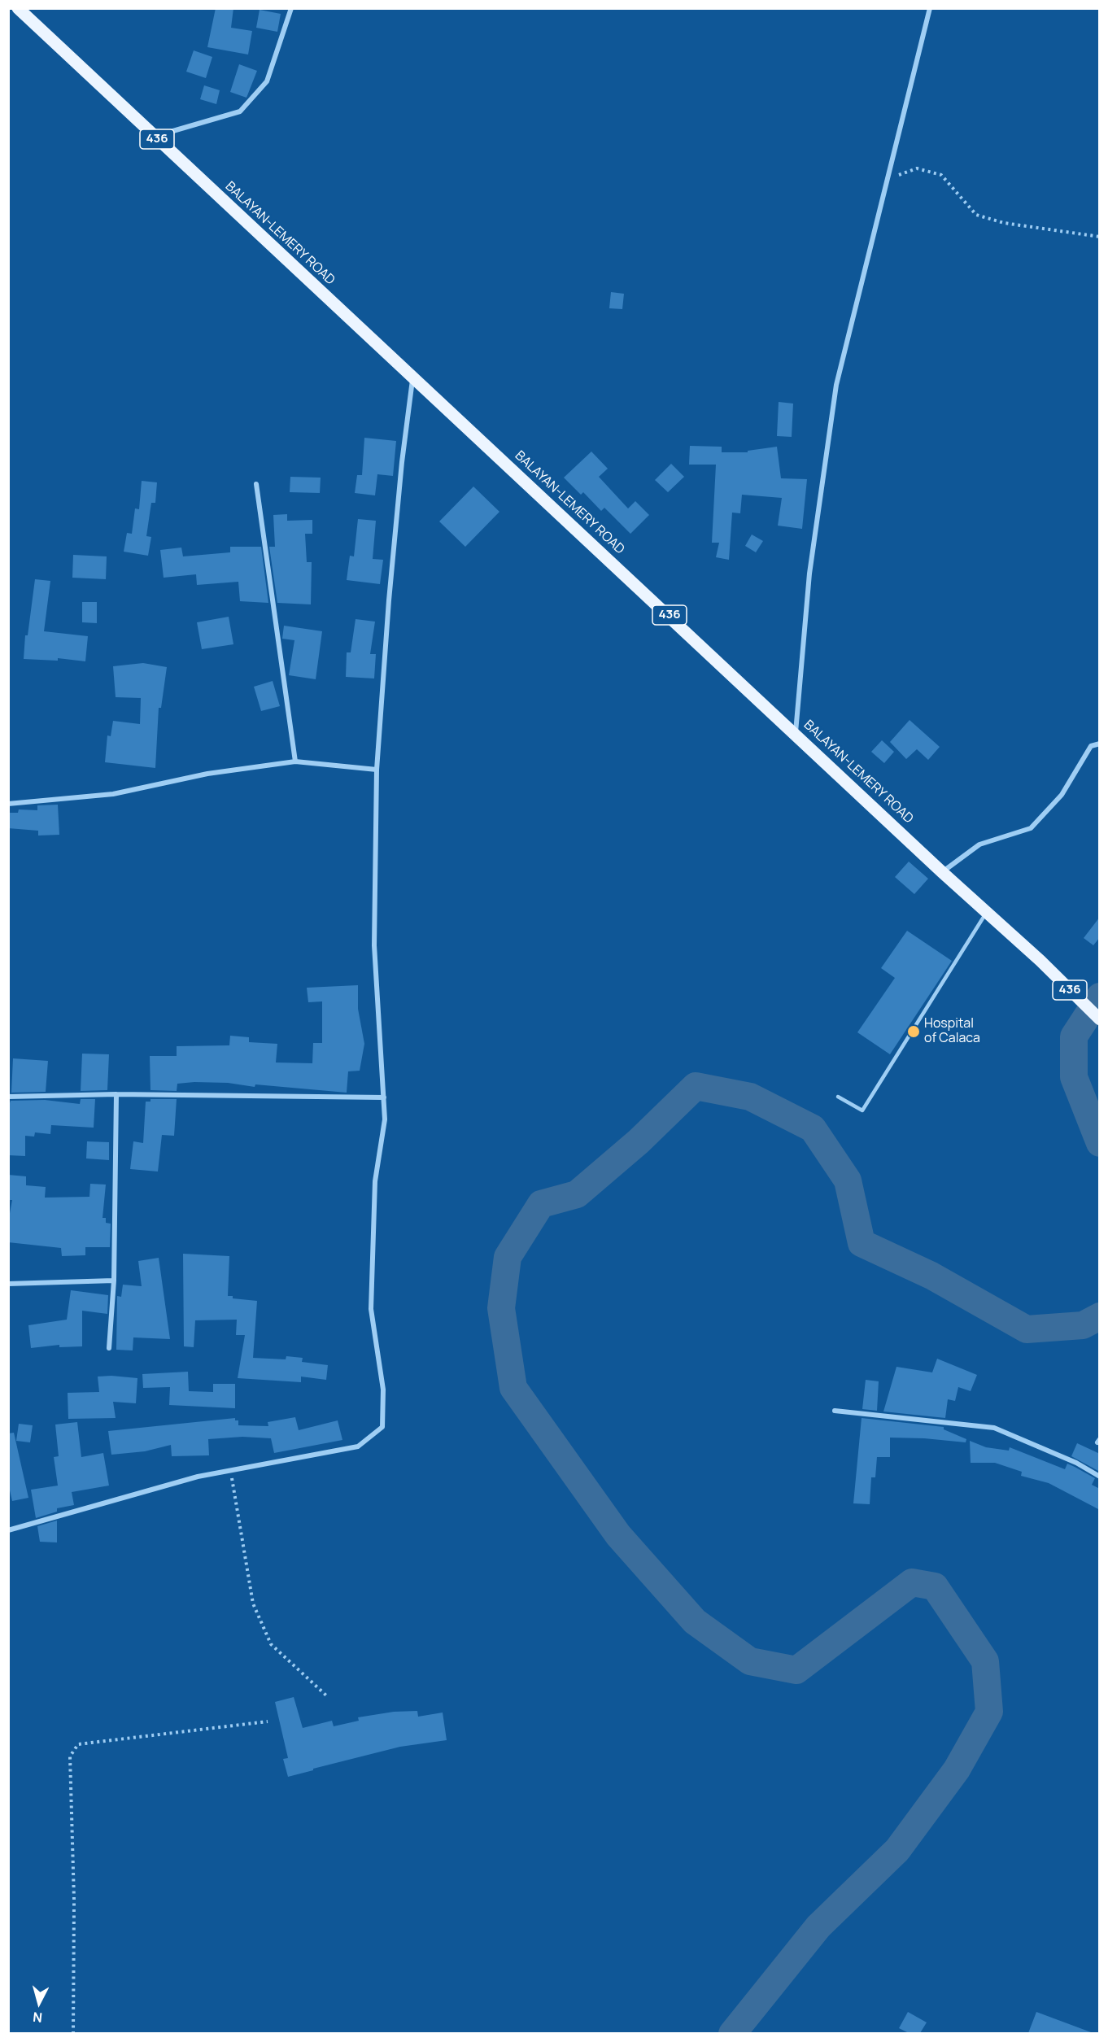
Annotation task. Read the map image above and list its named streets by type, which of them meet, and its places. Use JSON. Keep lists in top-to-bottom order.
{
  "streets": {
    "main road": ["436", "BALAYAN-LEMERY ROAD"]
  },
  "places": ["Hospital of Calaca"],
  "north": "bottom"
}
